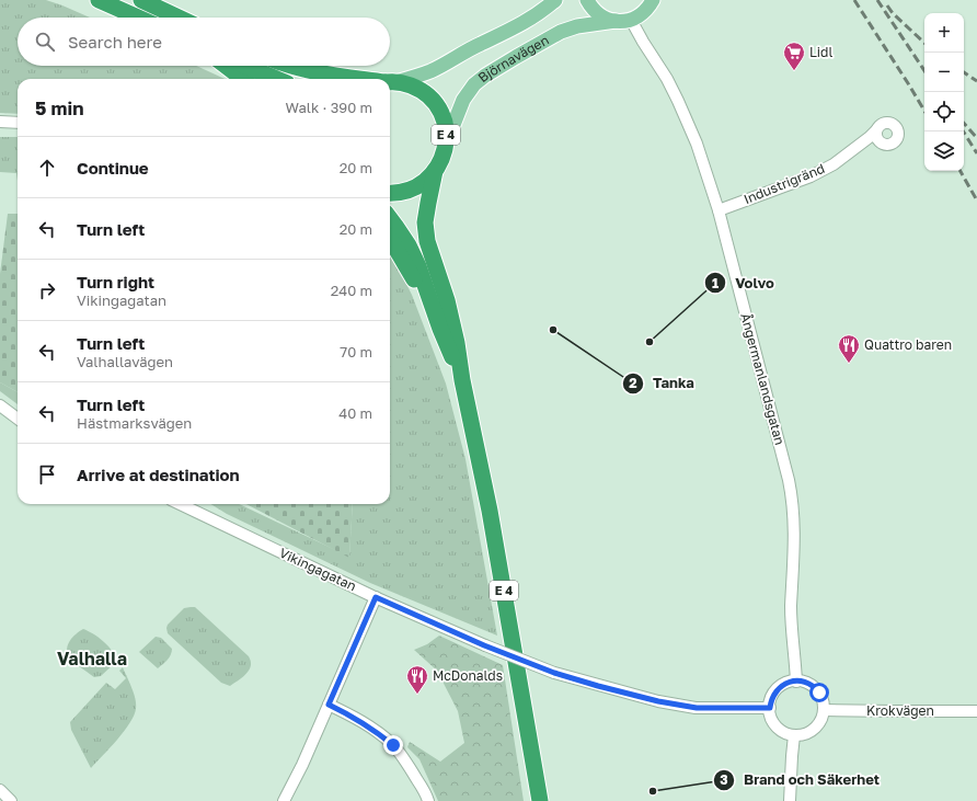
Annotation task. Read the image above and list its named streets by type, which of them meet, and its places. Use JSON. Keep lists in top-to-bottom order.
{
  "streets": {
    "highway": ["E 4"],
    "main road": ["Björnavägen"],
    "street": [
      "Industrigränd",
      "Ångermanlandsgatan",
      "Vikingagatan",
      "Krokvägen"
    ]
  },
  "crossings": [
    ["Björnavägen", "E 4"],
    ["Björnavägen", "Ångermanlandsgatan"],
    ["Industrigränd", "Ångermanlandsgatan"],
    ["Ångermanlandsgatan", "Vikingagatan"],
    ["Ångermanlandsgatan", "Krokvägen"],
    ["Vikingagatan", "Krokvägen"]
  ],
  "districts": ["Valhalla"],
  "places": {
    "supermarket": ["Lidl"],
    "other": ["Tanka", "Volvo", "Brand och Säkerhet"],
    "restaurant": ["Quattro baren", "McDonalds"]
  },
  "page": {
    "map_buttons": ["+", "−"],
    "search": "Search here",
    "heading": ["5 min", "Walk · 390 m"],
    "list": [
      ["Continue", "20 m"],
      ["Turn left", "20 m"],
      ["Turn right", "Vikingagatan", "240 m"],
      ["Turn left", "Valhallavägen", "70 m"],
      ["Turn left", "Hästmarksvägen", "40 m"],
      "Arrive at destination"
    ]
  }
}
